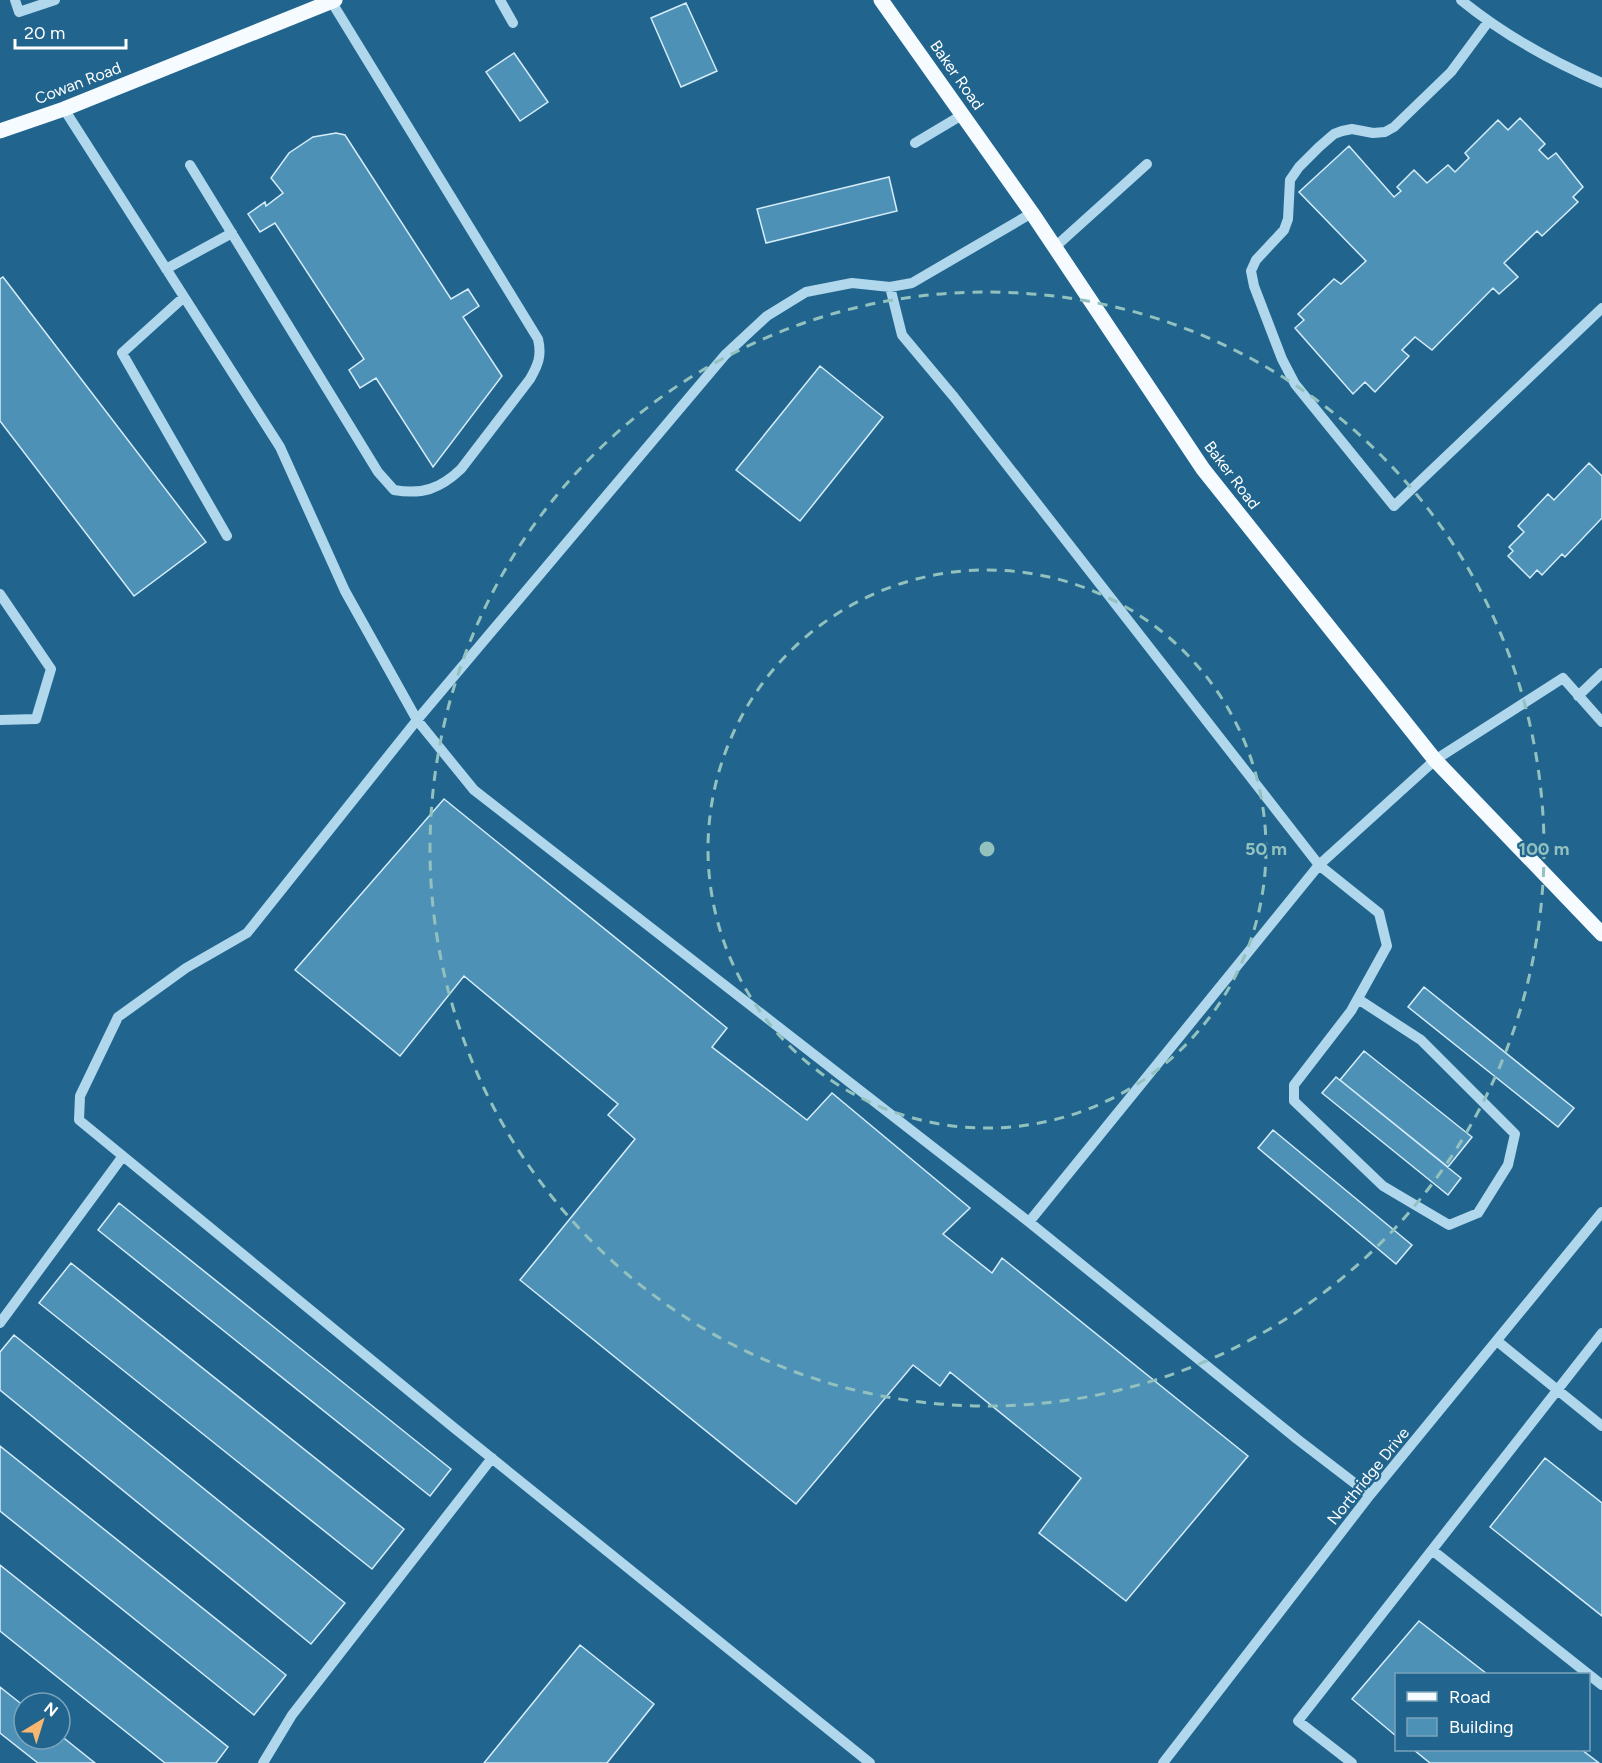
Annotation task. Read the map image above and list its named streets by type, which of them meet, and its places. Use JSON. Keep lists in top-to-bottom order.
{
  "streets": {
    "main road": ["Baker Road", "Cowan Road"],
    "street": ["Northridge Drive"]
  },
  "legend": ["Road", "Building"],
  "scale_bar": "20 m",
  "north": "top right",
  "rings": ["50 m", "100 m"]
}
